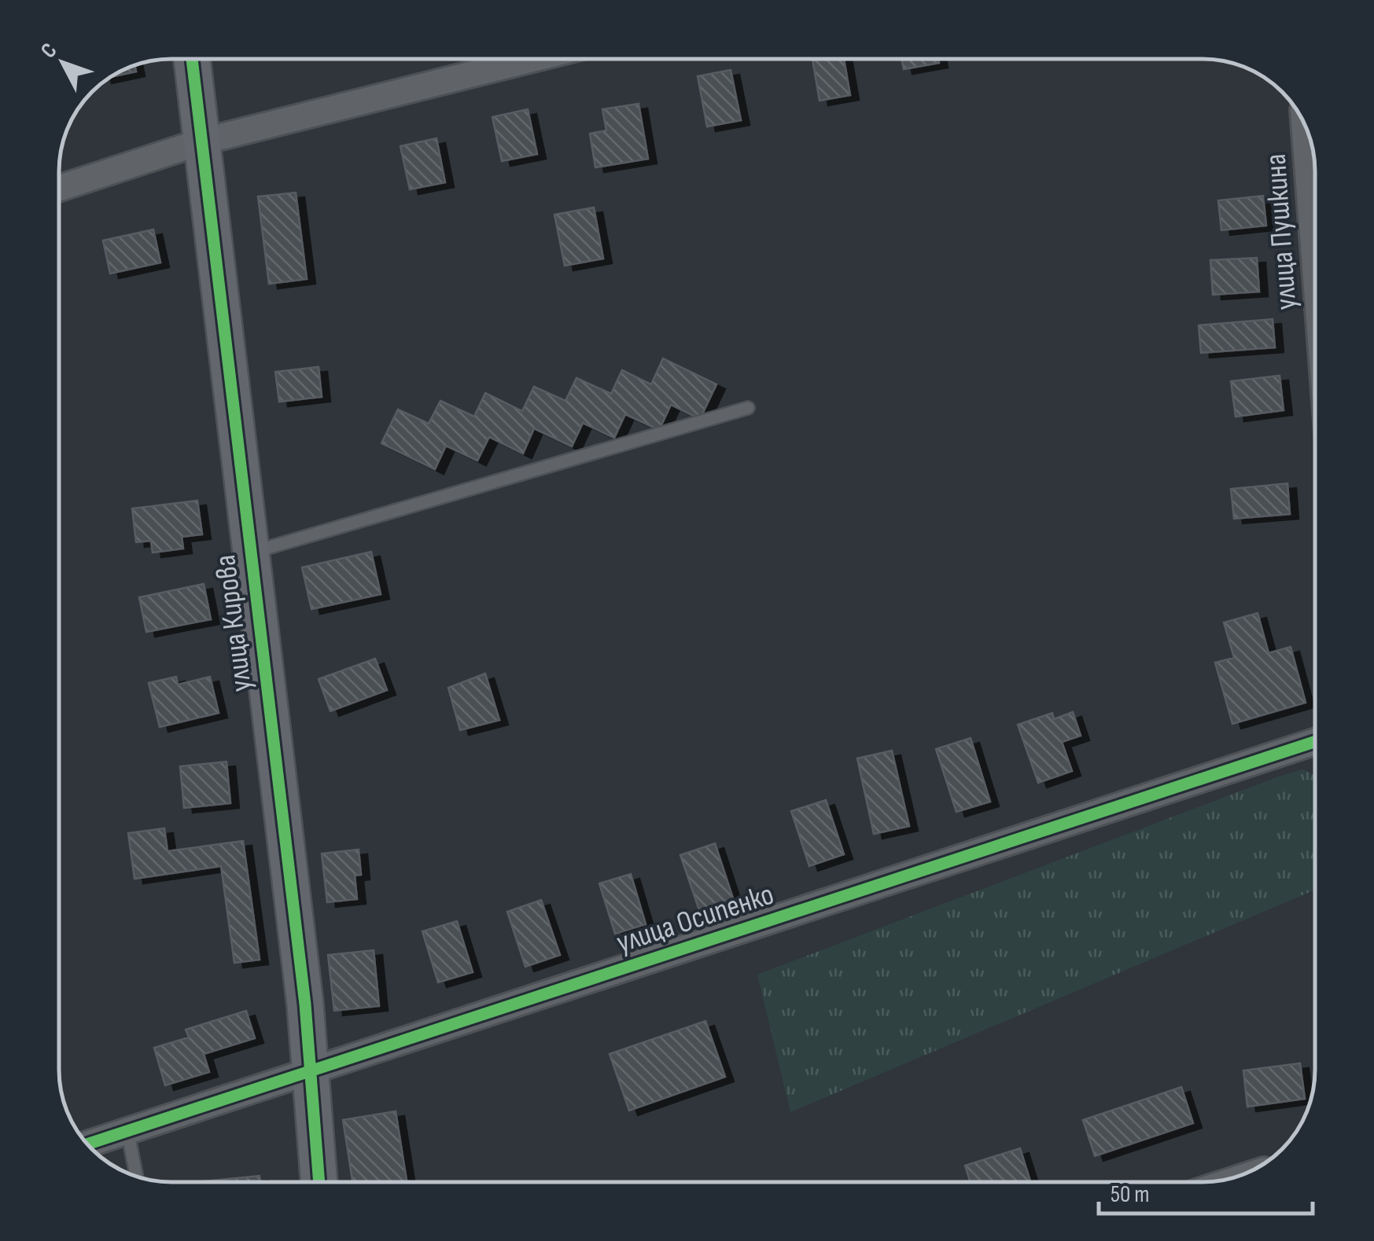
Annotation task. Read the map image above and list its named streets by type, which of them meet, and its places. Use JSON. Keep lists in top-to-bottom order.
{
  "streets": {
    "street": ["улица Пушкина", "улица Кирова", "улица Осипенко"]
  },
  "crossings": [
    ["улица Кирова", "улица Осипенко"]
  ],
  "scale_bar": "50 m",
  "north": "top left"
}
